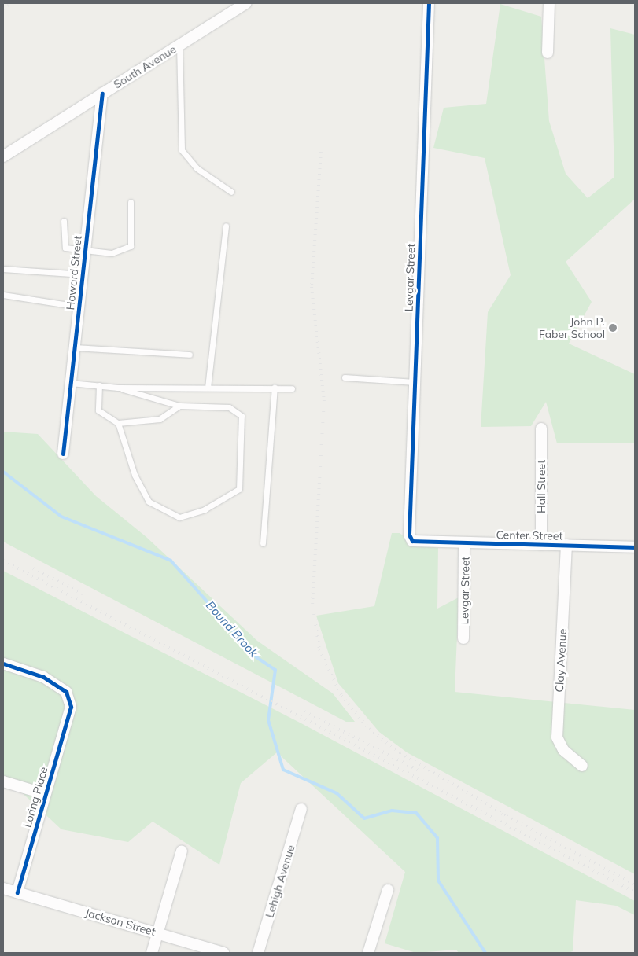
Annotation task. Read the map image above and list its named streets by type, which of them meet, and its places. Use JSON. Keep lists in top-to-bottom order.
{
  "streets": {
    "street": [
      "South Avenue",
      "Howard Street",
      "Levgar Street",
      "Hall Street",
      "Center Street",
      "Clay Avenue",
      "Loring Place",
      "Lehigh Avenue",
      "Jackson Street"
    ]
  },
  "crossings": [
    ["South Avenue", "Howard Street"],
    ["Levgar Street", "Center Street"],
    ["Hall Street", "Center Street"],
    ["Center Street", "Clay Avenue"],
    ["Loring Place", "Jackson Street"]
  ],
  "water": ["Bound Brook"],
  "places": ["John P. Faber School"]
}
